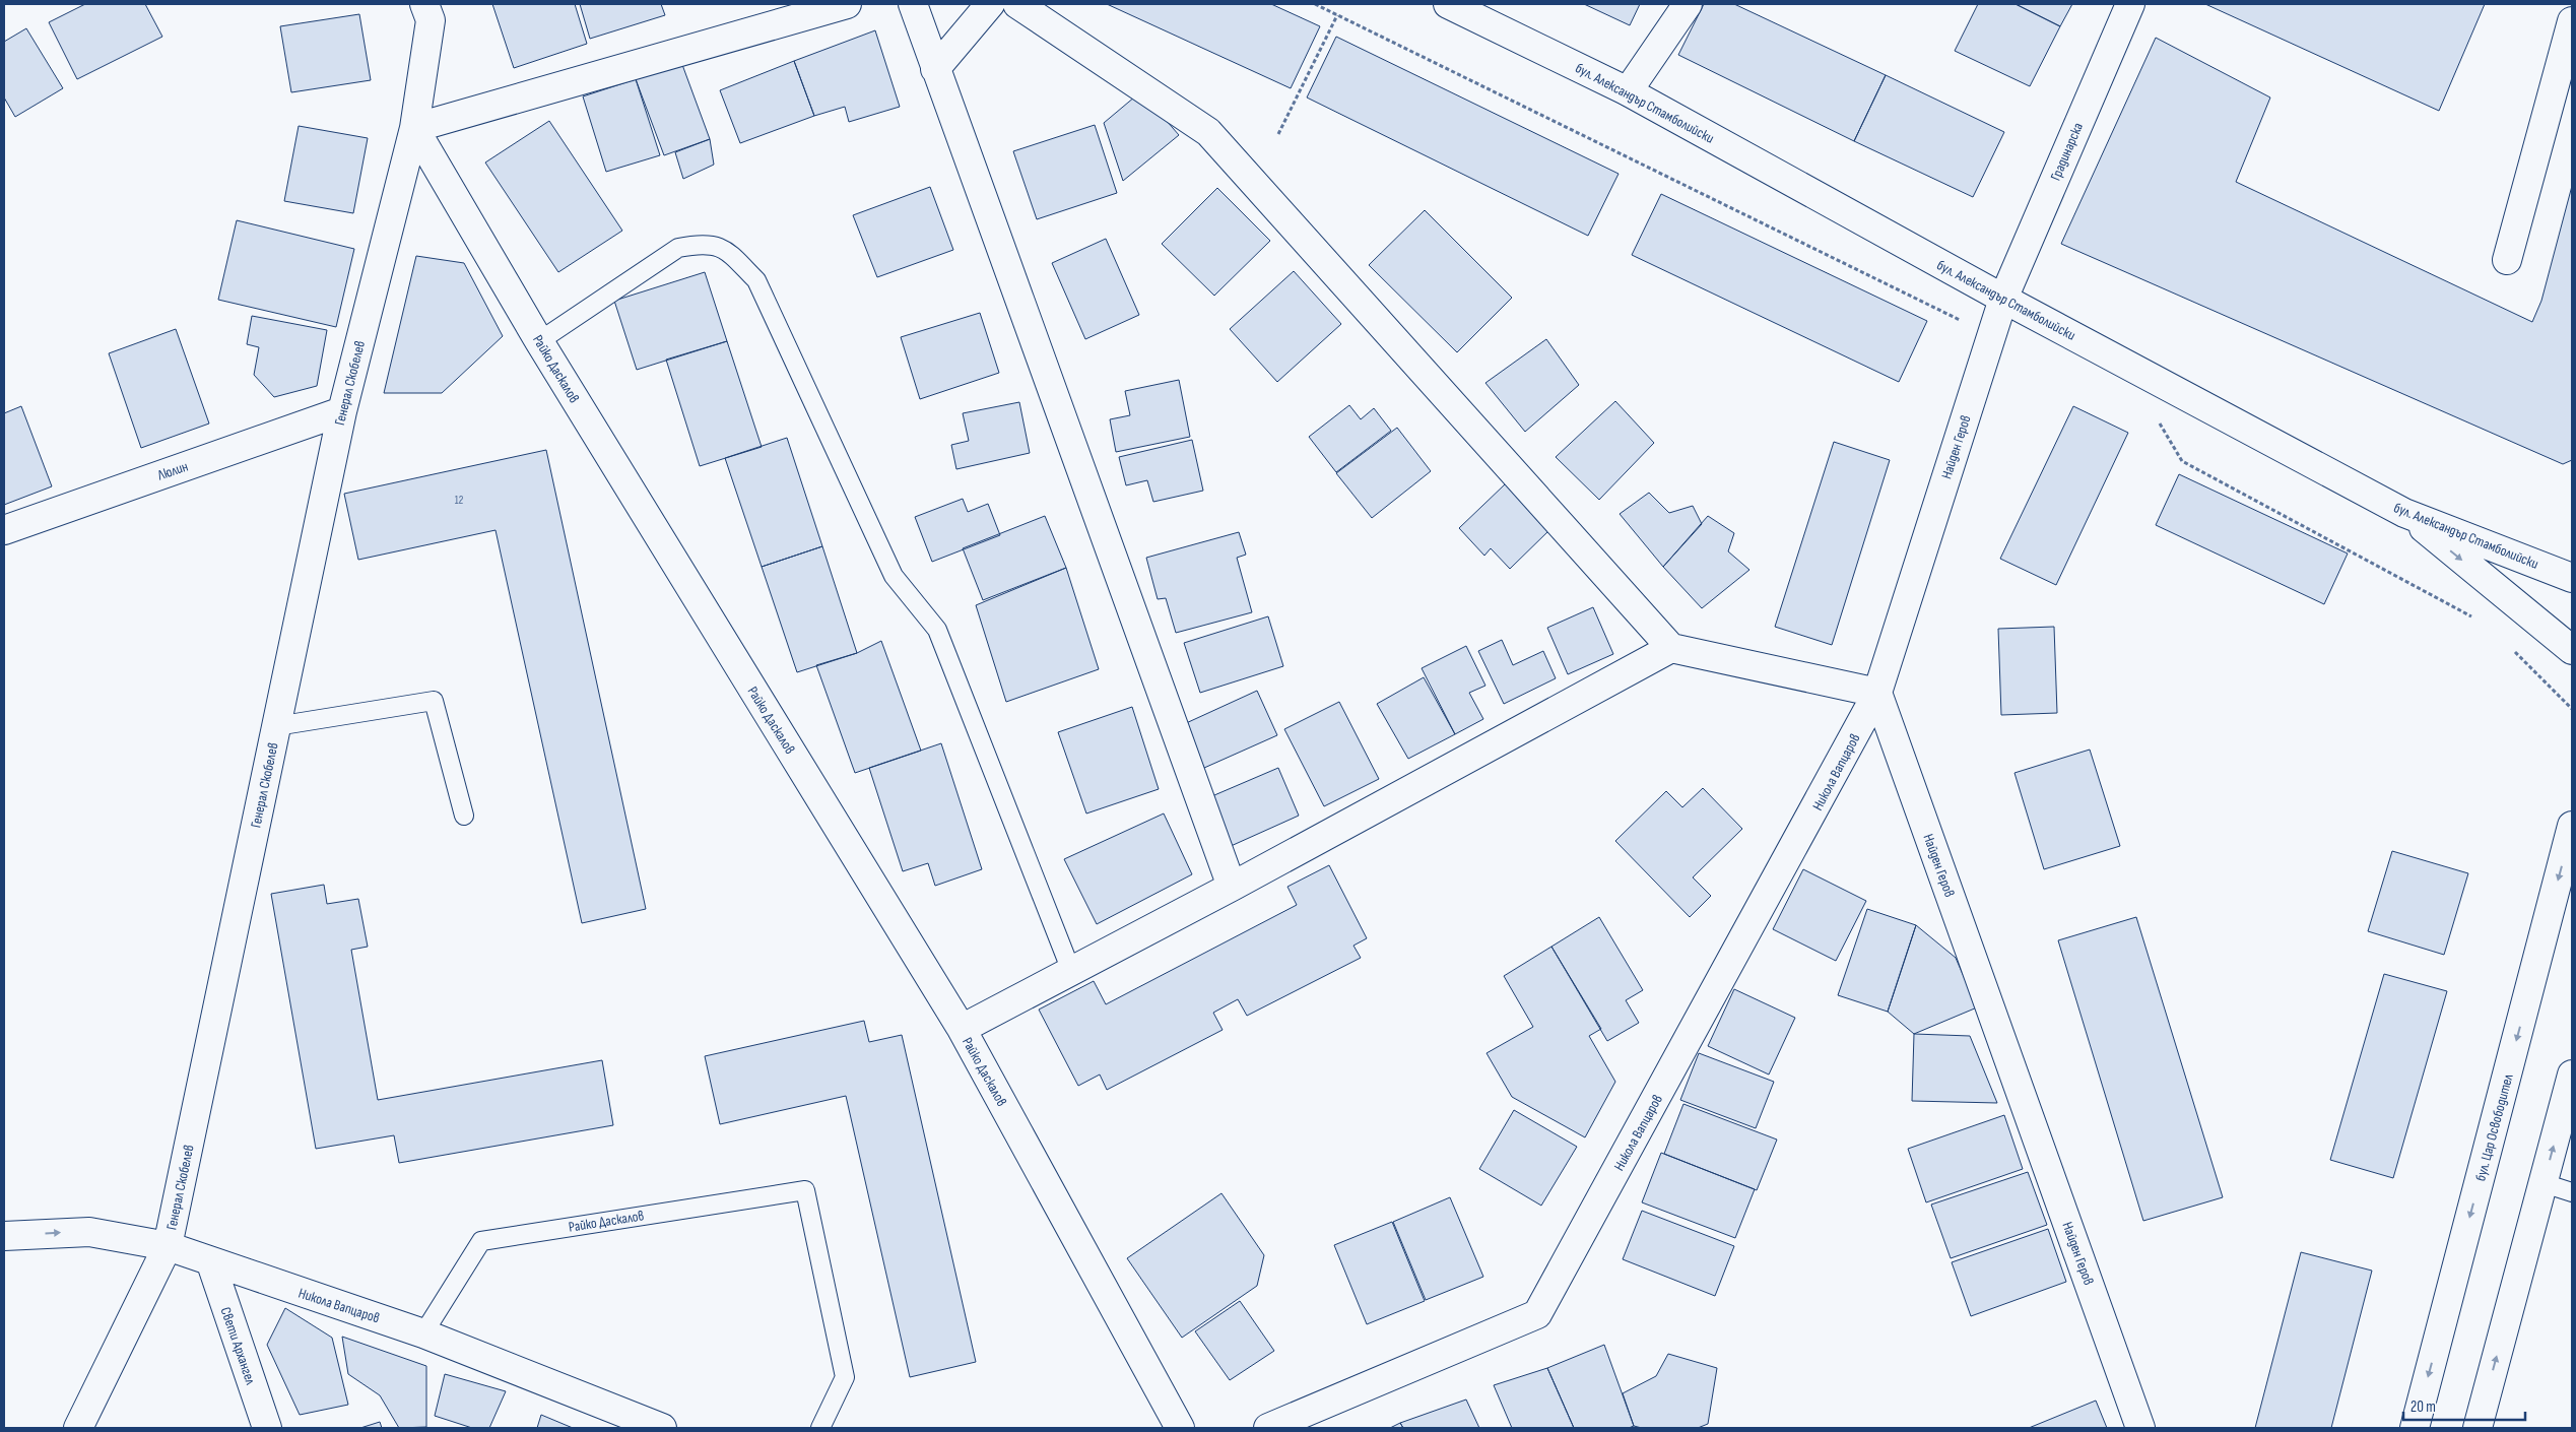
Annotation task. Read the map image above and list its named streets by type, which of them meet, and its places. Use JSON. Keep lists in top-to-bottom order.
{
  "streets": {
    "street": [
      "бул. Александър Стамболийски",
      "Градинарска",
      "Райко Даскалов",
      "Генерал Скобелев",
      "Найден Геров",
      "Люлин",
      "Никола Вапцаров",
      "бул. Цар Освободител",
      "Свети Архангел"
    ]
  },
  "crossings": [
    ["бул. Александър Стамболийски", "Градинарска"],
    ["бул. Александър Стамболийски", "Найден Геров"],
    ["Градинарска", "Найден Геров"],
    ["Райко Даскалов", "Генерал Скобелев"],
    ["Райко Даскалов", "Никола Вапцаров"],
    ["Генерал Скобелев", "Люлин"],
    ["Генерал Скобелев", "Никола Вапцаров"],
    ["Найден Геров", "Никола Вапцаров"],
    ["Никола Вапцаров", "Свети Архангел"]
  ],
  "house_numbers": ["12"],
  "scale_bar": "20 m"
}
